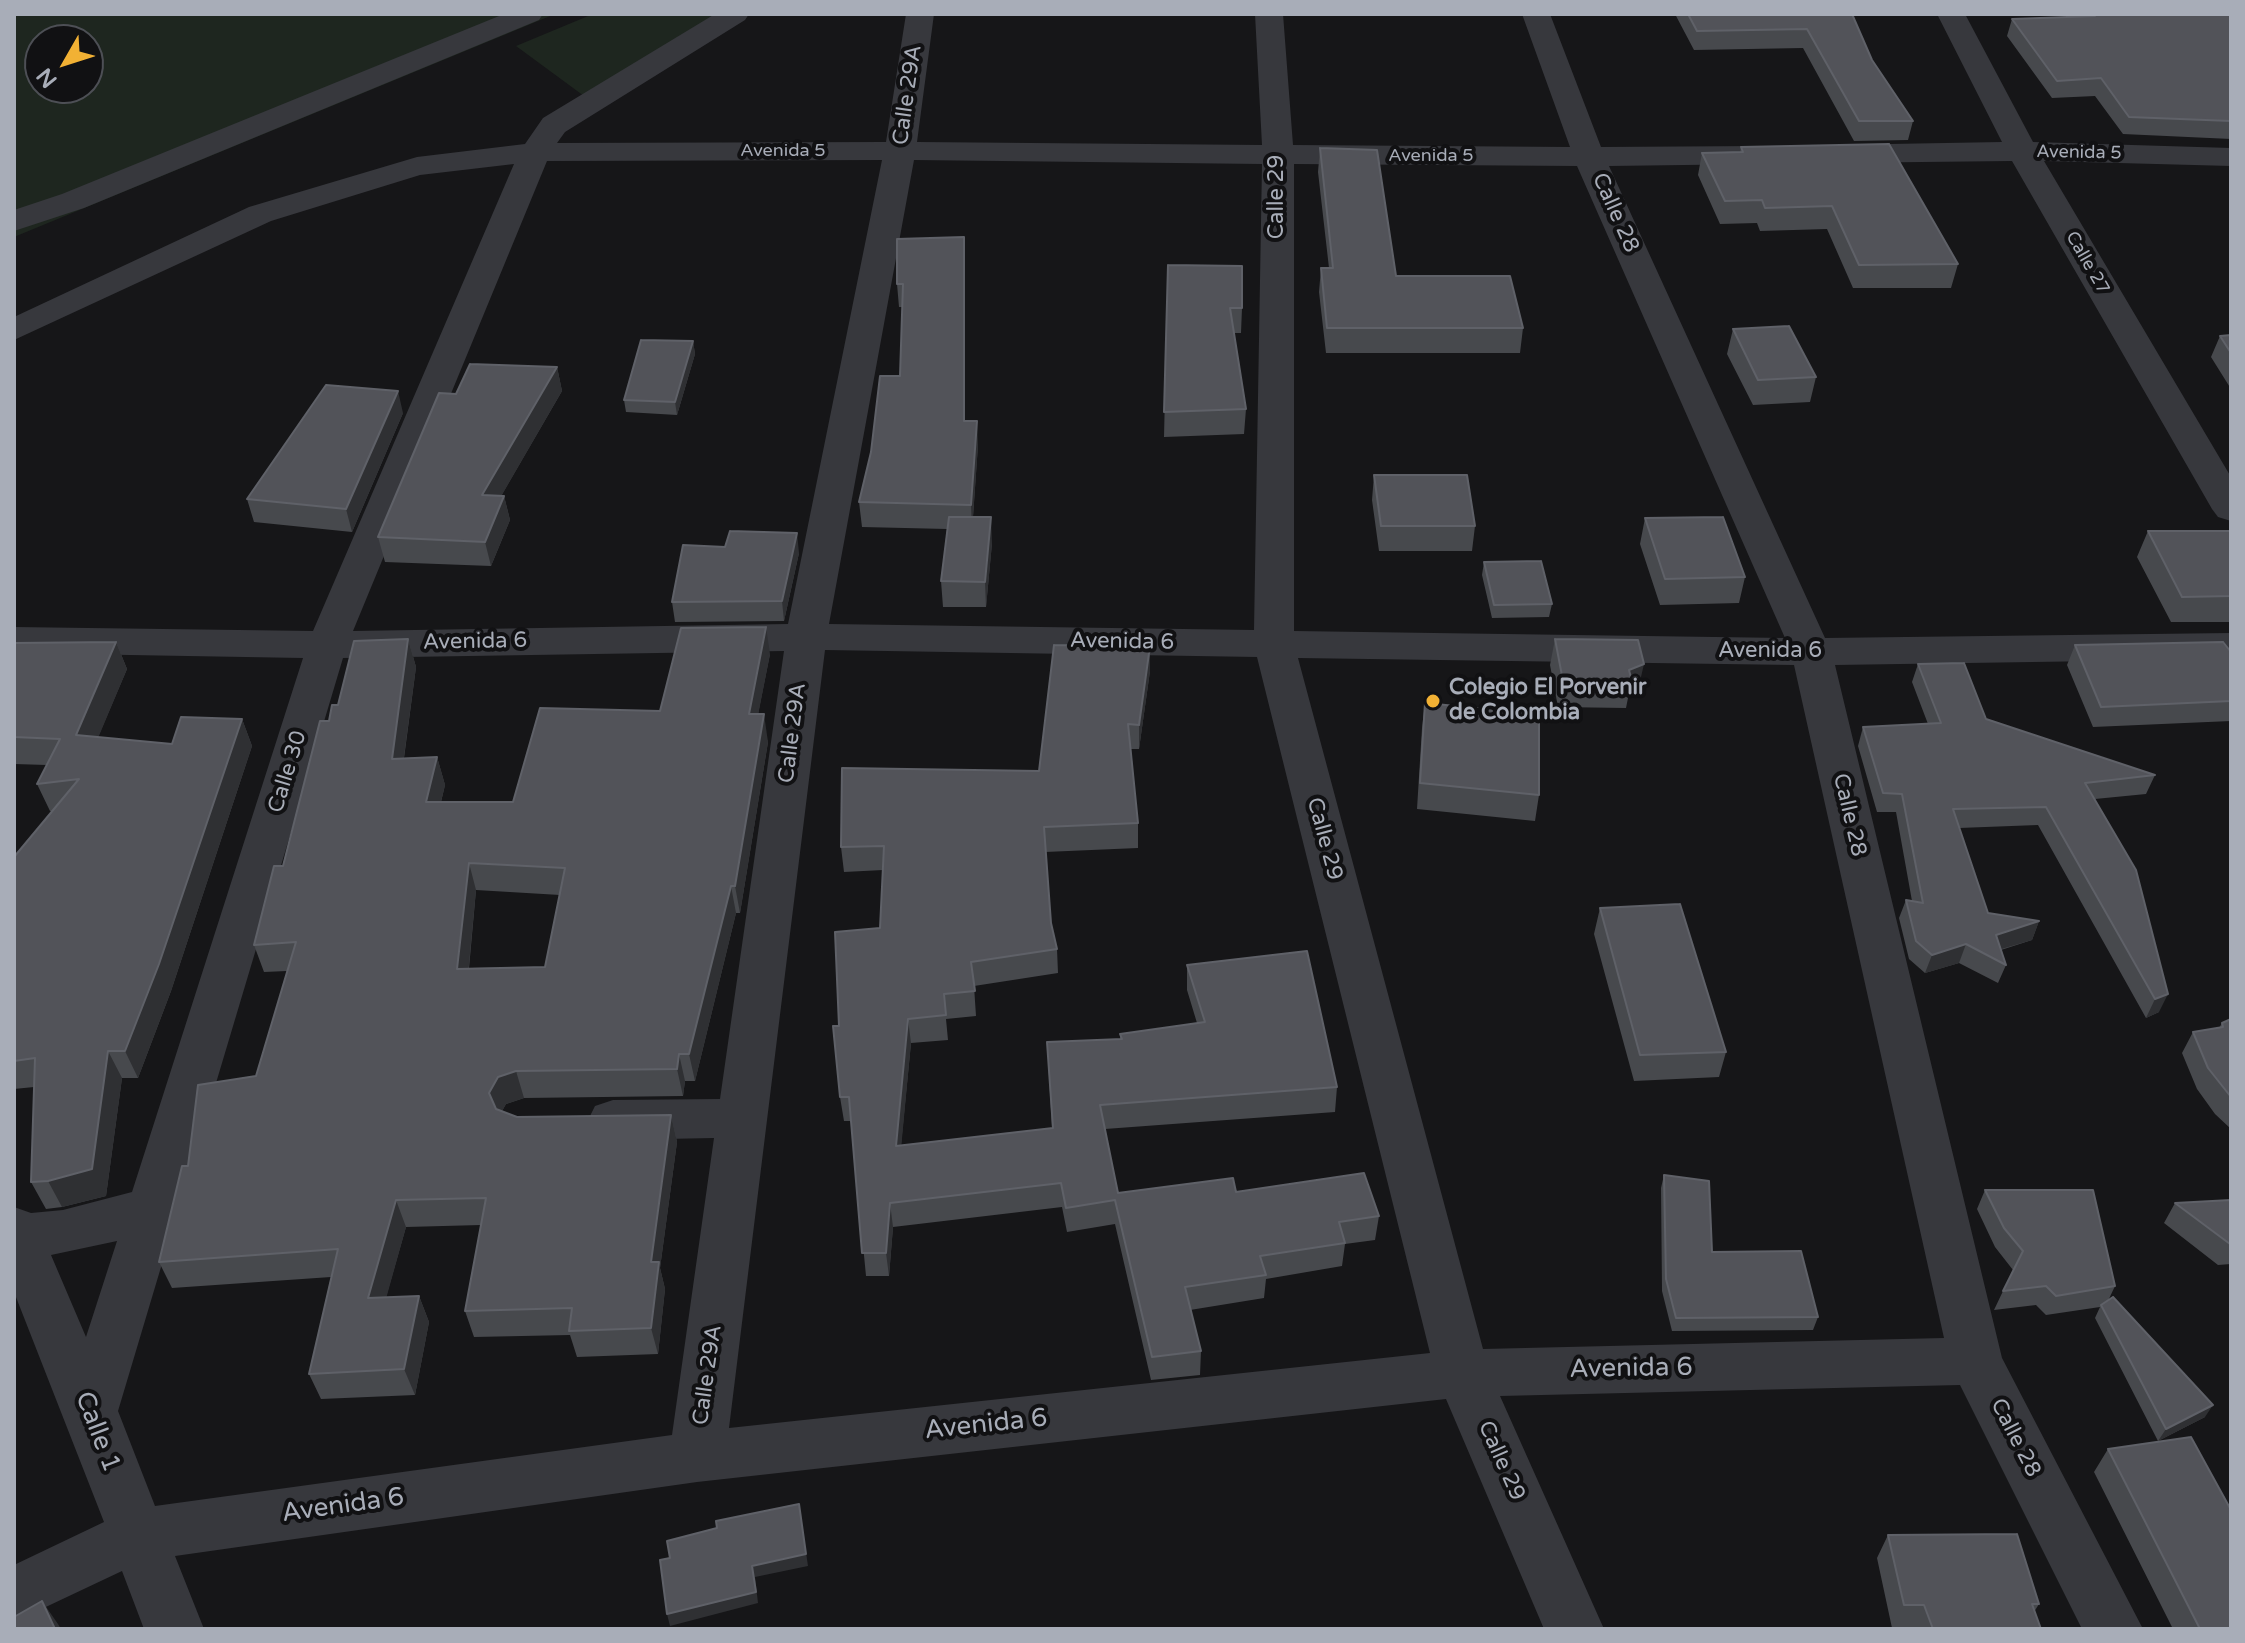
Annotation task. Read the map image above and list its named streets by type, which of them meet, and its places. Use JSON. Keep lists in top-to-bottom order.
{
  "streets": {
    "street": [
      "Calle 29A",
      "Avenida 5",
      "Calle 29",
      "Calle 28",
      "Calle 27",
      "Avenida 6",
      "Calle 30",
      "Calle 1"
    ]
  },
  "crossings": [
    ["Calle 29A", "Avenida 5"],
    ["Calle 29A", "Avenida 6"],
    ["Avenida 5", "Calle 29"],
    ["Avenida 5", "Calle 28"],
    ["Avenida 5", "Calle 27"],
    ["Avenida 5", "Calle 30"],
    ["Calle 29", "Avenida 6"],
    ["Calle 28", "Avenida 6"],
    ["Avenida 6", "Calle 30"],
    ["Avenida 6", "Calle 1"],
    ["Calle 30", "Calle 1"]
  ],
  "places": ["Colegio El Porvenir de Colombia"],
  "north": "bottom left"
}
